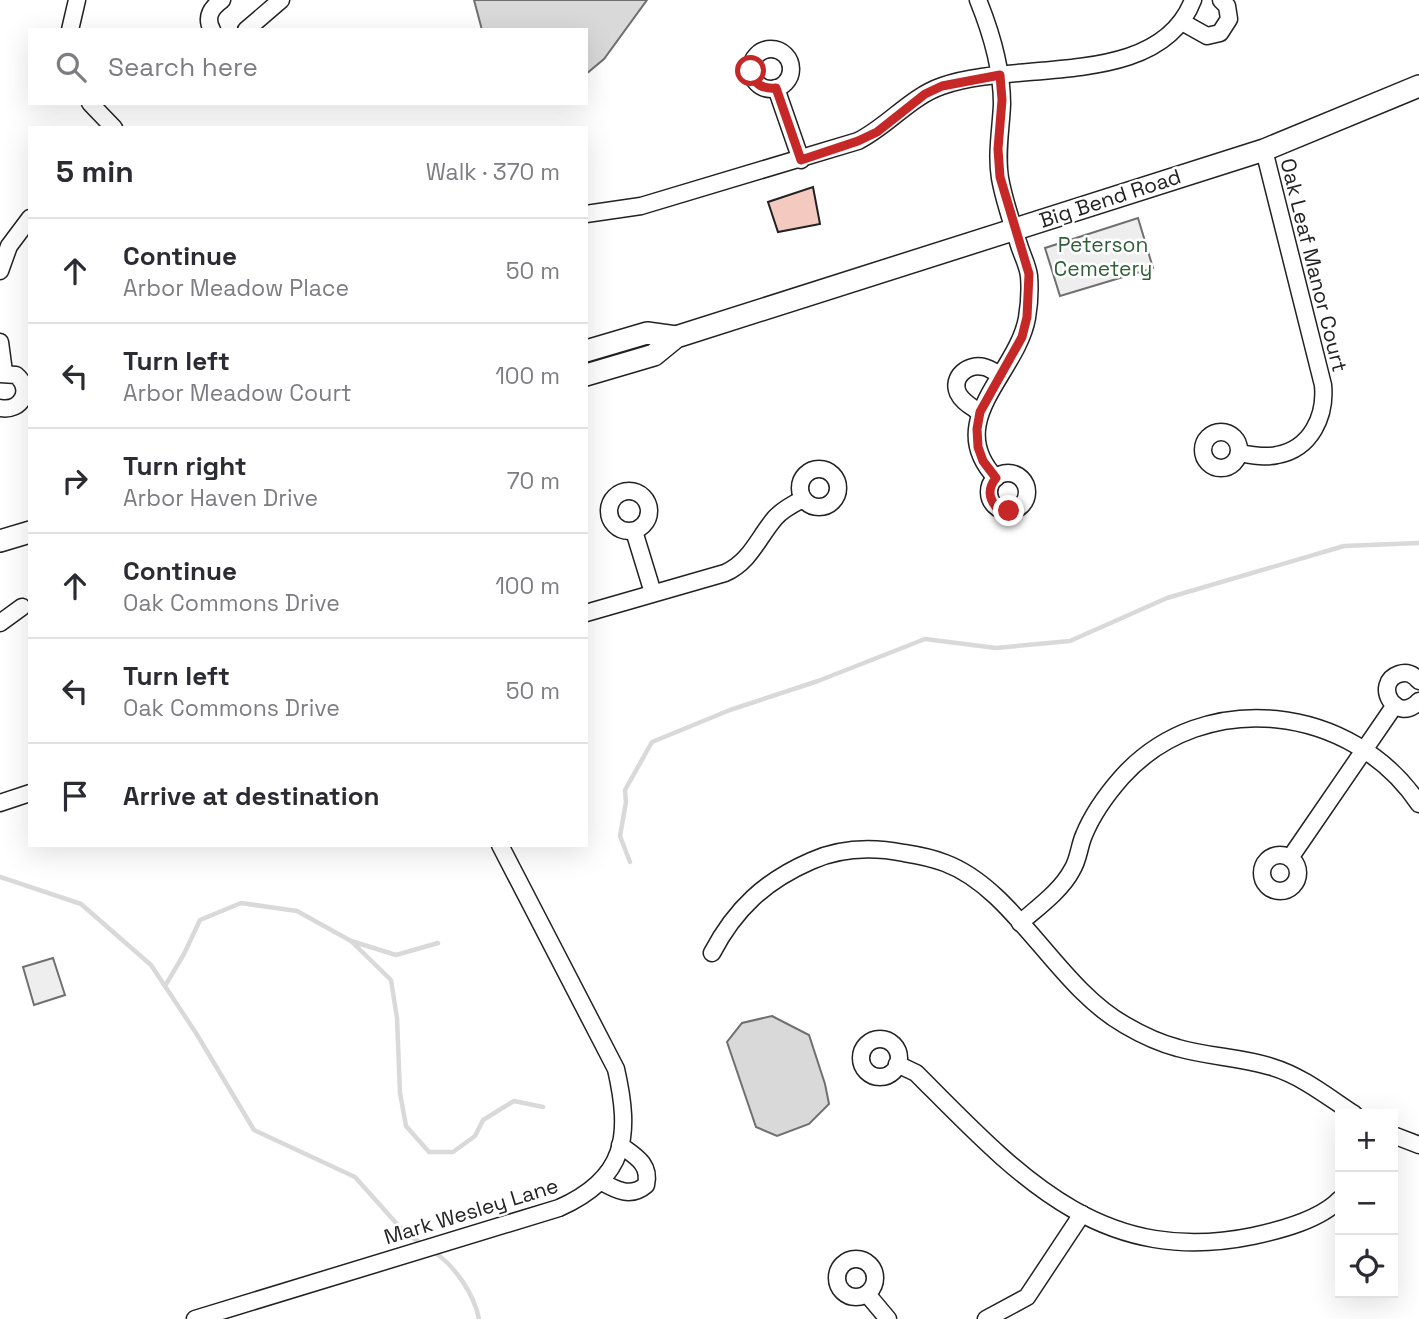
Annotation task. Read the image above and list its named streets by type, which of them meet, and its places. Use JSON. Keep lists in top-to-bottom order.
{
  "streets": {
    "main road": ["Big Bend Road"],
    "street": ["Oak Leaf Manor Court", "Mark Wesley Lane"]
  },
  "crossings": [
    ["Big Bend Road", "Oak Leaf Manor Court"]
  ],
  "parks": ["Peterson Cemetery"],
  "page": {
    "search": "Search here",
    "heading": ["5 min", "Walk · 370 m"],
    "list": [
      ["Continue", "Arbor Meadow Place", "50 m"],
      ["Turn left", "Arbor Meadow Court", "100 m"],
      ["Turn right", "Arbor Haven Drive", "70 m"],
      ["Continue", "Oak Commons Drive", "100 m"],
      ["Turn left", "Oak Commons Drive", "50 m"],
      "Arrive at destination"
    ],
    "map_buttons": ["+", "−"]
  }
}
